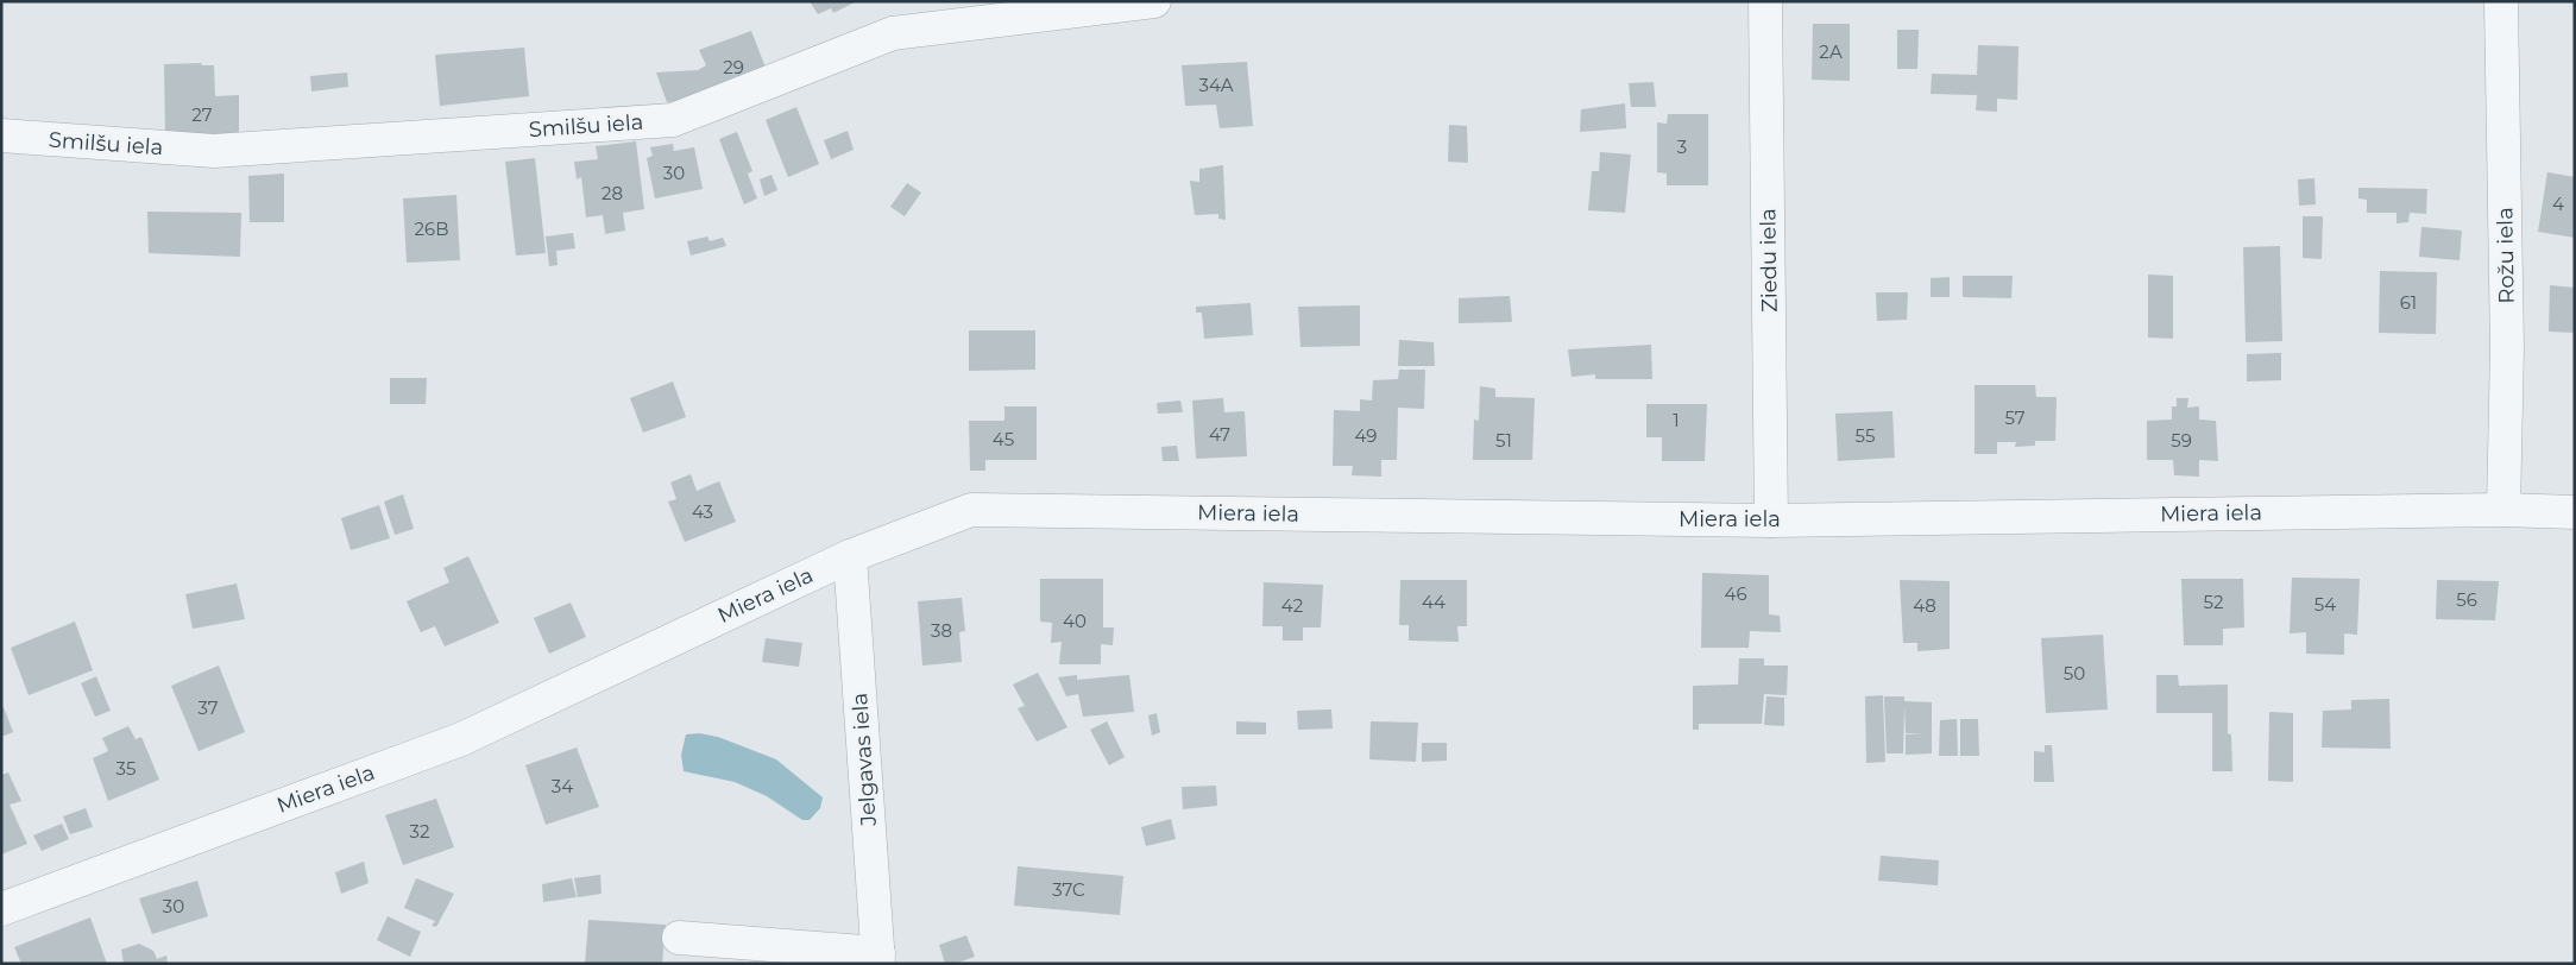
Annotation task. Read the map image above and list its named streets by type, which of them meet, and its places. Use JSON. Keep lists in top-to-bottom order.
{
  "streets": {
    "street": [
      "Smilšu iela",
      "Rožu iela",
      "Ziedu iela",
      "Miera iela",
      "Jelgavas iela"
    ]
  },
  "crossings": [
    ["Rožu iela", "Miera iela"],
    ["Ziedu iela", "Miera iela"],
    ["Miera iela", "Jelgavas iela"]
  ],
  "house_numbers": [
    "2A",
    "29",
    "34A",
    "27",
    "3",
    "30",
    "28",
    "4",
    "26B",
    "61",
    "57",
    "1",
    "47",
    "49",
    "55",
    "45",
    "51",
    "59",
    "43",
    "46",
    "56",
    "44",
    "52",
    "54",
    "42",
    "48",
    "40",
    "38",
    "50",
    "37",
    "35",
    "34",
    "32",
    "37C",
    "30"
  ]
}
